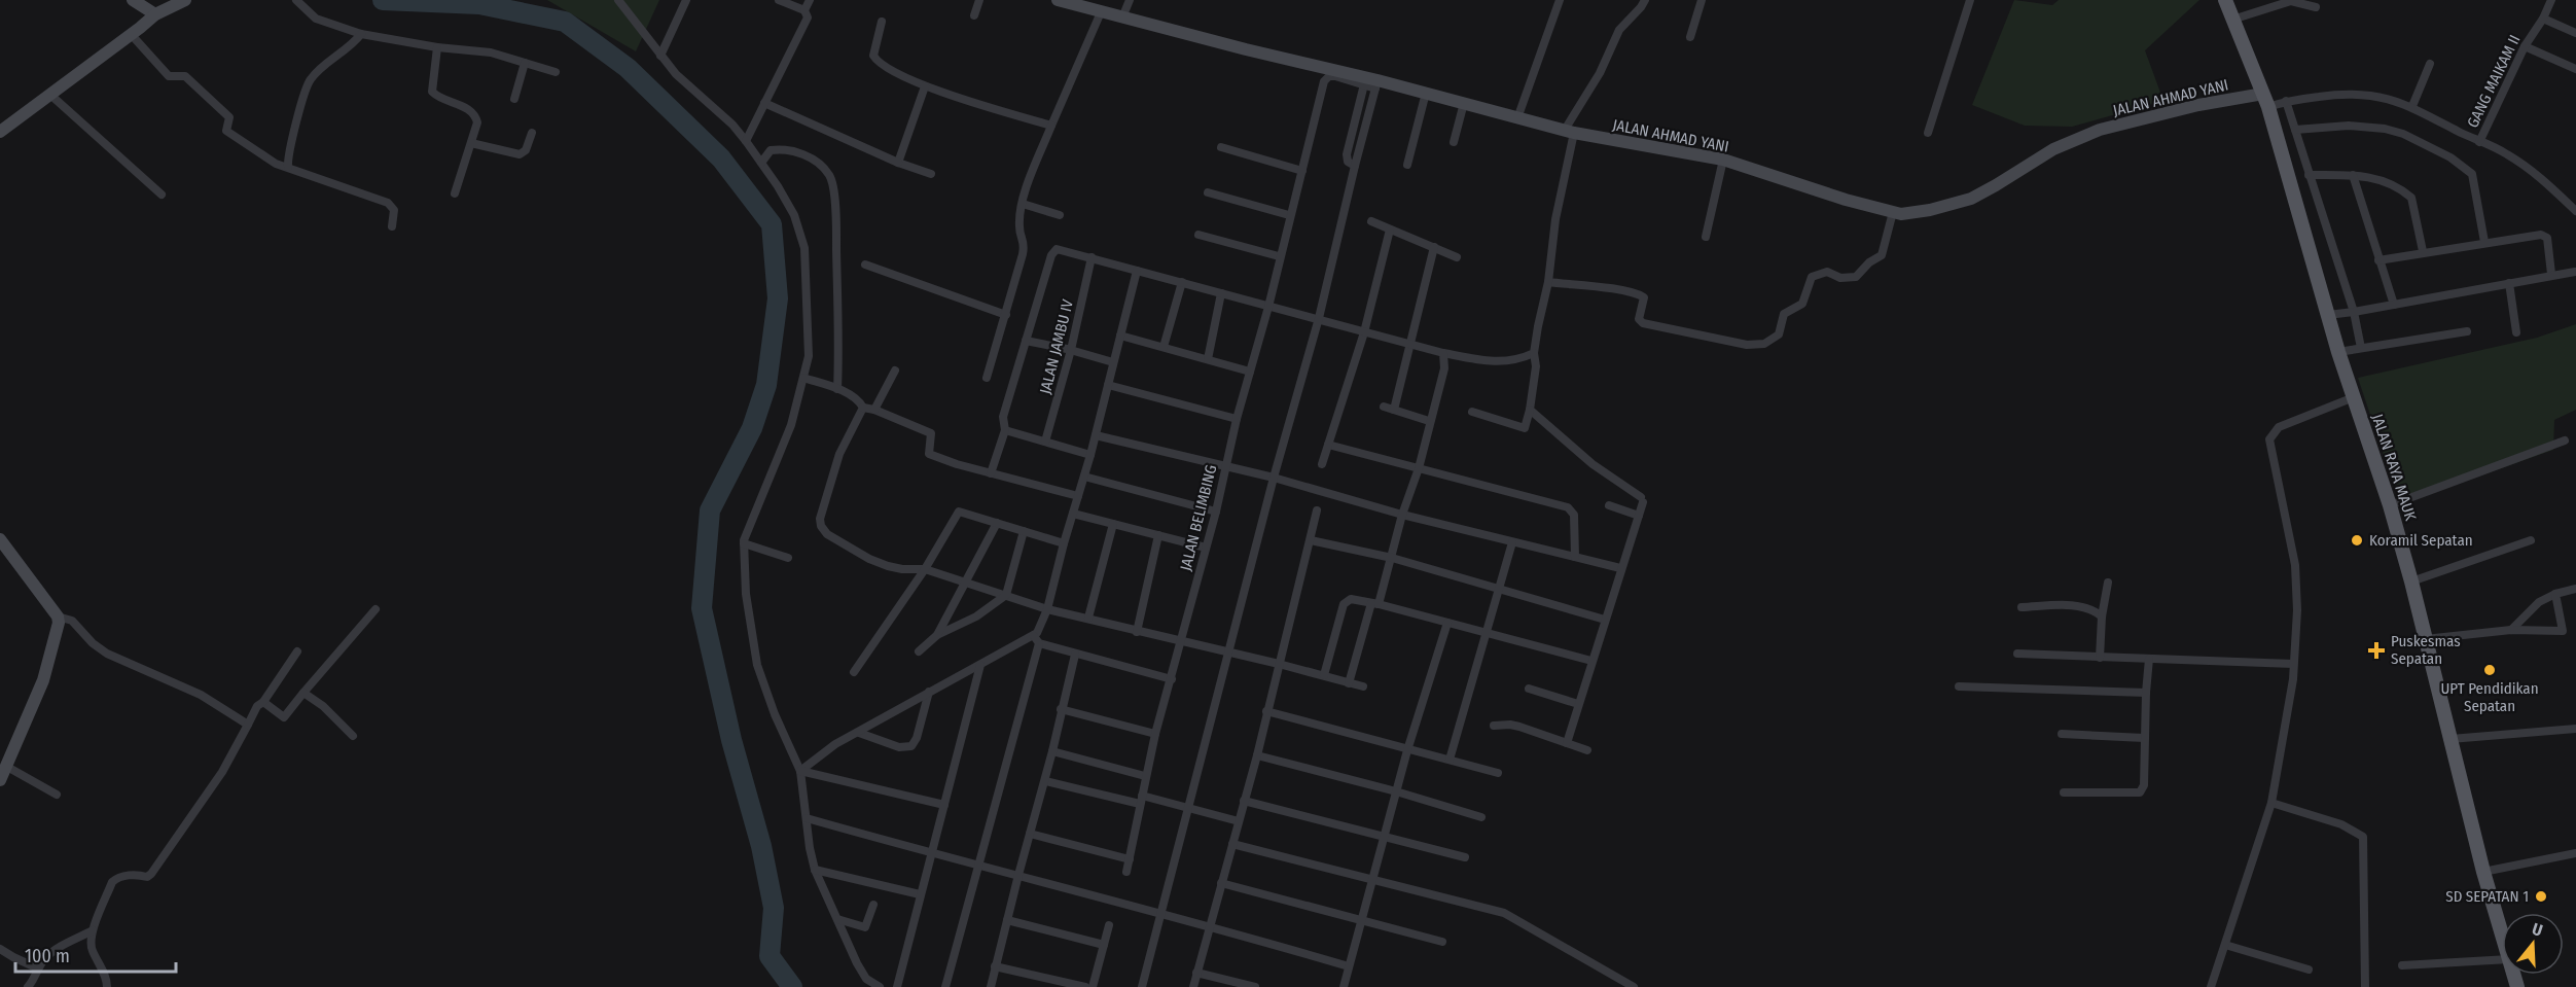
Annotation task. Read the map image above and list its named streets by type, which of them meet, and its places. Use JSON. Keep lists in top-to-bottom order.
{
  "streets": {
    "main road": ["JALAN RAYA MAUK"],
    "street": [
      "GANG MAIKAM II",
      "JALAN AHMAD YANI",
      "JALAN JAMBU IV",
      "JALAN BELIMBING"
    ]
  },
  "crossings": [
    ["JALAN AHMAD YANI", "JALAN RAYA MAUK"]
  ],
  "places": {
    "other": ["Koramil Sepatan", "UPT Pendidikan Sepatan", "SD SEPATAN 1"],
    "health": ["Puskesmas Sepatan"]
  },
  "scale_bar": "100 m",
  "north": "top"
}
